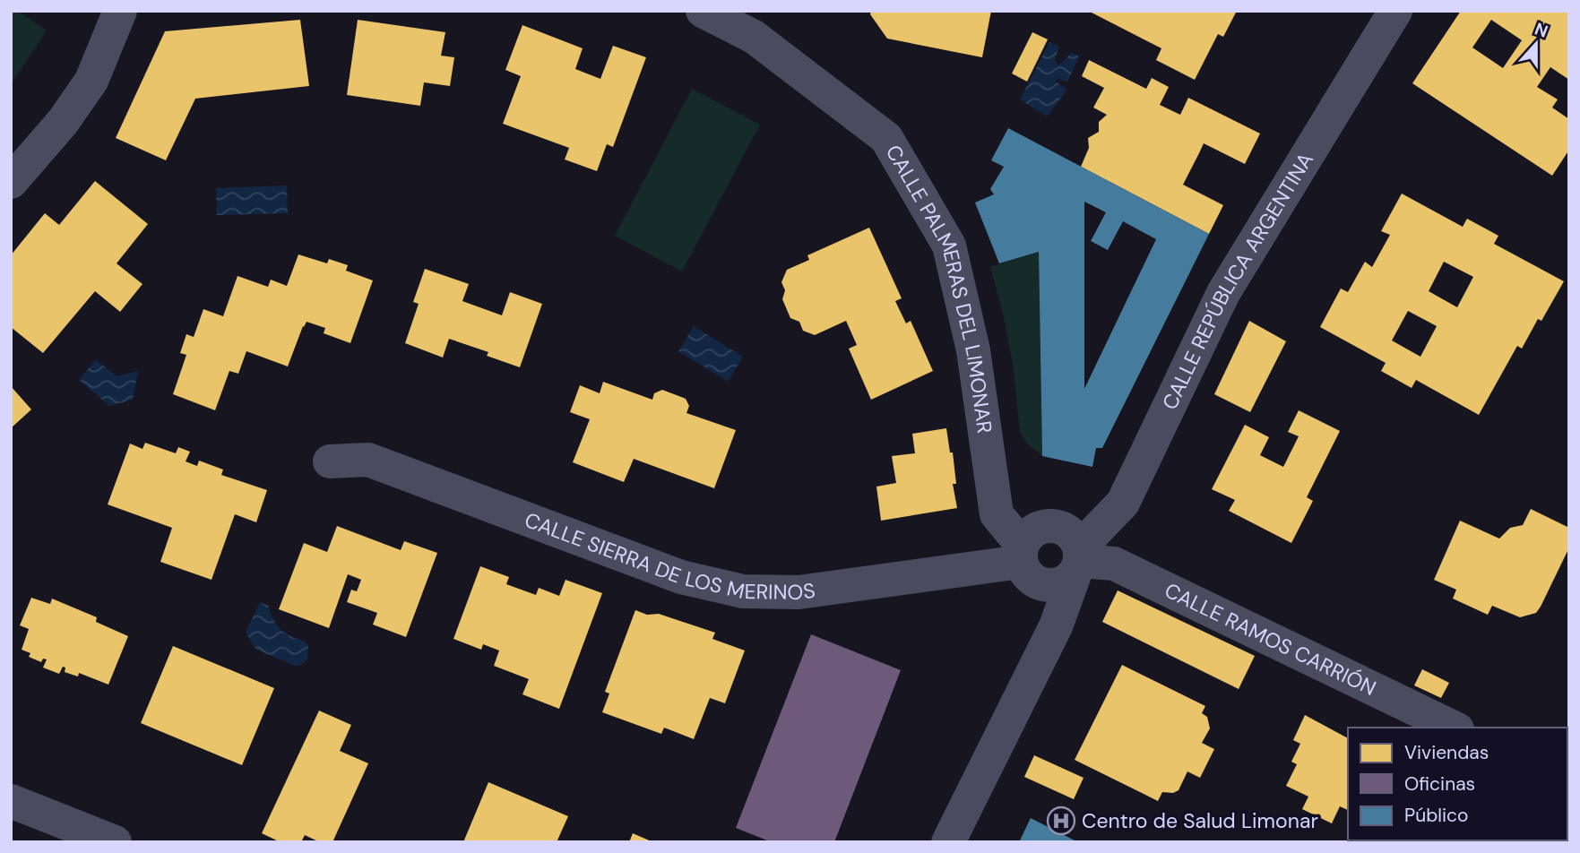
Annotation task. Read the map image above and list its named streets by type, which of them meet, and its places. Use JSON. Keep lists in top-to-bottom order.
{
  "streets": {
    "street": [
      "CALLE REPÚBLICA ARGENTINA",
      "CALLE PALMERAS DEL LIMONAR",
      "CALLE SIERRA DE LOS MERINOS",
      "CALLE RAMOS CARRIÓN"
    ]
  },
  "crossings": [
    ["CALLE REPÚBLICA ARGENTINA", "CALLE PALMERAS DEL LIMONAR"],
    ["CALLE REPÚBLICA ARGENTINA", "CALLE SIERRA DE LOS MERINOS"],
    ["CALLE REPÚBLICA ARGENTINA", "CALLE RAMOS CARRIÓN"],
    ["CALLE PALMERAS DEL LIMONAR", "CALLE SIERRA DE LOS MERINOS"],
    ["CALLE PALMERAS DEL LIMONAR", "CALLE RAMOS CARRIÓN"],
    ["CALLE SIERRA DE LOS MERINOS", "CALLE RAMOS CARRIÓN"]
  ],
  "places": {
    "hospital": ["Centro de Salud Limonar"]
  },
  "legend": ["Viviendas", "Oficinas", "Público"],
  "north": "top"
}
